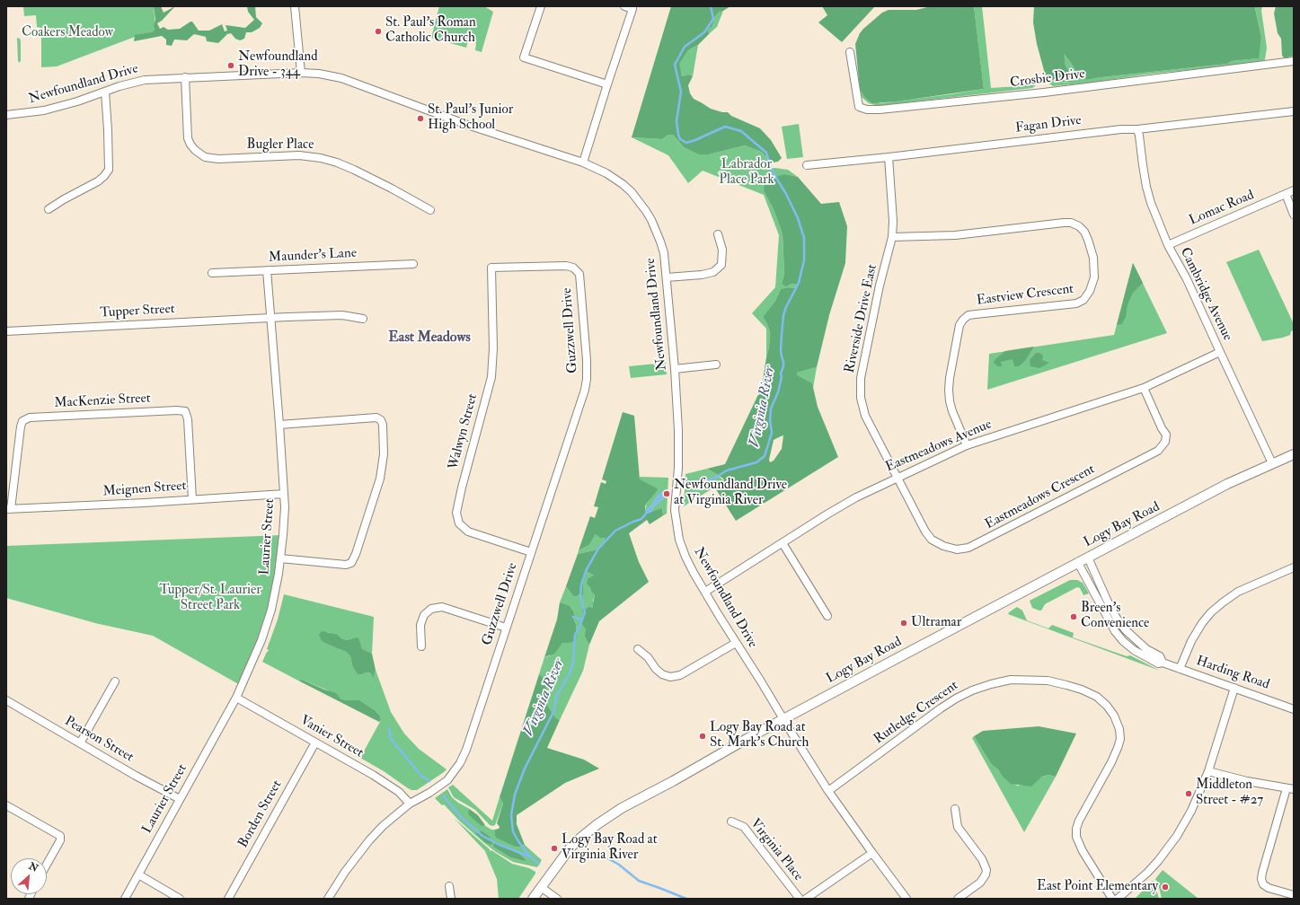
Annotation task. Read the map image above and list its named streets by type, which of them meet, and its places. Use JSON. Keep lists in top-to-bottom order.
{
  "streets": {
    "main road": ["Logy Bay Road"],
    "street": [
      "Crosbie Drive",
      "Newfoundland Drive",
      "Fagan Drive",
      "Bugler Place",
      "Lomac Road",
      "Maunder's Lane",
      "Cambridge Avenue",
      "Eastview Crescent",
      "Tupper Street",
      "Riverside Drive East",
      "Guzzwell Drive",
      "MacKenzie Street",
      "Walwyn Street",
      "Eastmeadows Avenue",
      "Meignen Street",
      "Eastmeadows Crescent",
      "Laurier Street",
      "Harding Road",
      "Rutledge Crescent",
      "Vanier Street",
      "Pearson Street",
      "Borden Street",
      "Virginia Place"
    ]
  },
  "crossings": [
    ["Newfoundland Drive", "Bugler Place"],
    ["Newfoundland Drive", "Eastmeadows Avenue"],
    ["Newfoundland Drive", "Logy Bay Road"],
    ["Newfoundland Drive", "Rutledge Crescent"],
    ["Fagan Drive", "Cambridge Avenue"],
    ["Fagan Drive", "Riverside Drive East"],
    ["Lomac Road", "Cambridge Avenue"],
    ["Maunder's Lane", "Laurier Street"],
    ["Cambridge Avenue", "Eastmeadows Avenue"],
    ["Cambridge Avenue", "Logy Bay Road"],
    ["Eastview Crescent", "Riverside Drive East"],
    ["Eastview Crescent", "Eastmeadows Avenue"],
    ["Tupper Street", "Laurier Street"],
    ["Riverside Drive East", "Eastmeadows Avenue"],
    ["Riverside Drive East", "Eastmeadows Crescent"],
    ["Guzzwell Drive", "Walwyn Street"],
    ["Guzzwell Drive", "Vanier Street"],
    ["MacKenzie Street", "Meignen Street"],
    ["Eastmeadows Avenue", "Eastmeadows Crescent"],
    ["Meignen Street", "Laurier Street"],
    ["Logy Bay Road", "Harding Road"],
    ["Laurier Street", "Vanier Street"],
    ["Laurier Street", "Pearson Street"],
    ["Vanier Street", "Borden Street"]
  ],
  "districts": ["East Meadows"],
  "water": ["Virginia River"],
  "parks": ["Coakers Meadow", "Labrador Place Park", "Tupper/St. Laurier Street Park"],
  "places": [
    "St. Paul's Roman Catholic Church",
    "Newfoundland Drive - 344",
    "St. Paul's Junior High School",
    "Newfoundland Drive at Virginia River",
    "Breen's Convenience",
    "Ultramar",
    "Logy Bay Road at St. Mark's Church",
    "Middleton Street - #27",
    "Logy Bay Road at Virginia River",
    "East Point Elementary"
  ],
  "north": "top right"
}
